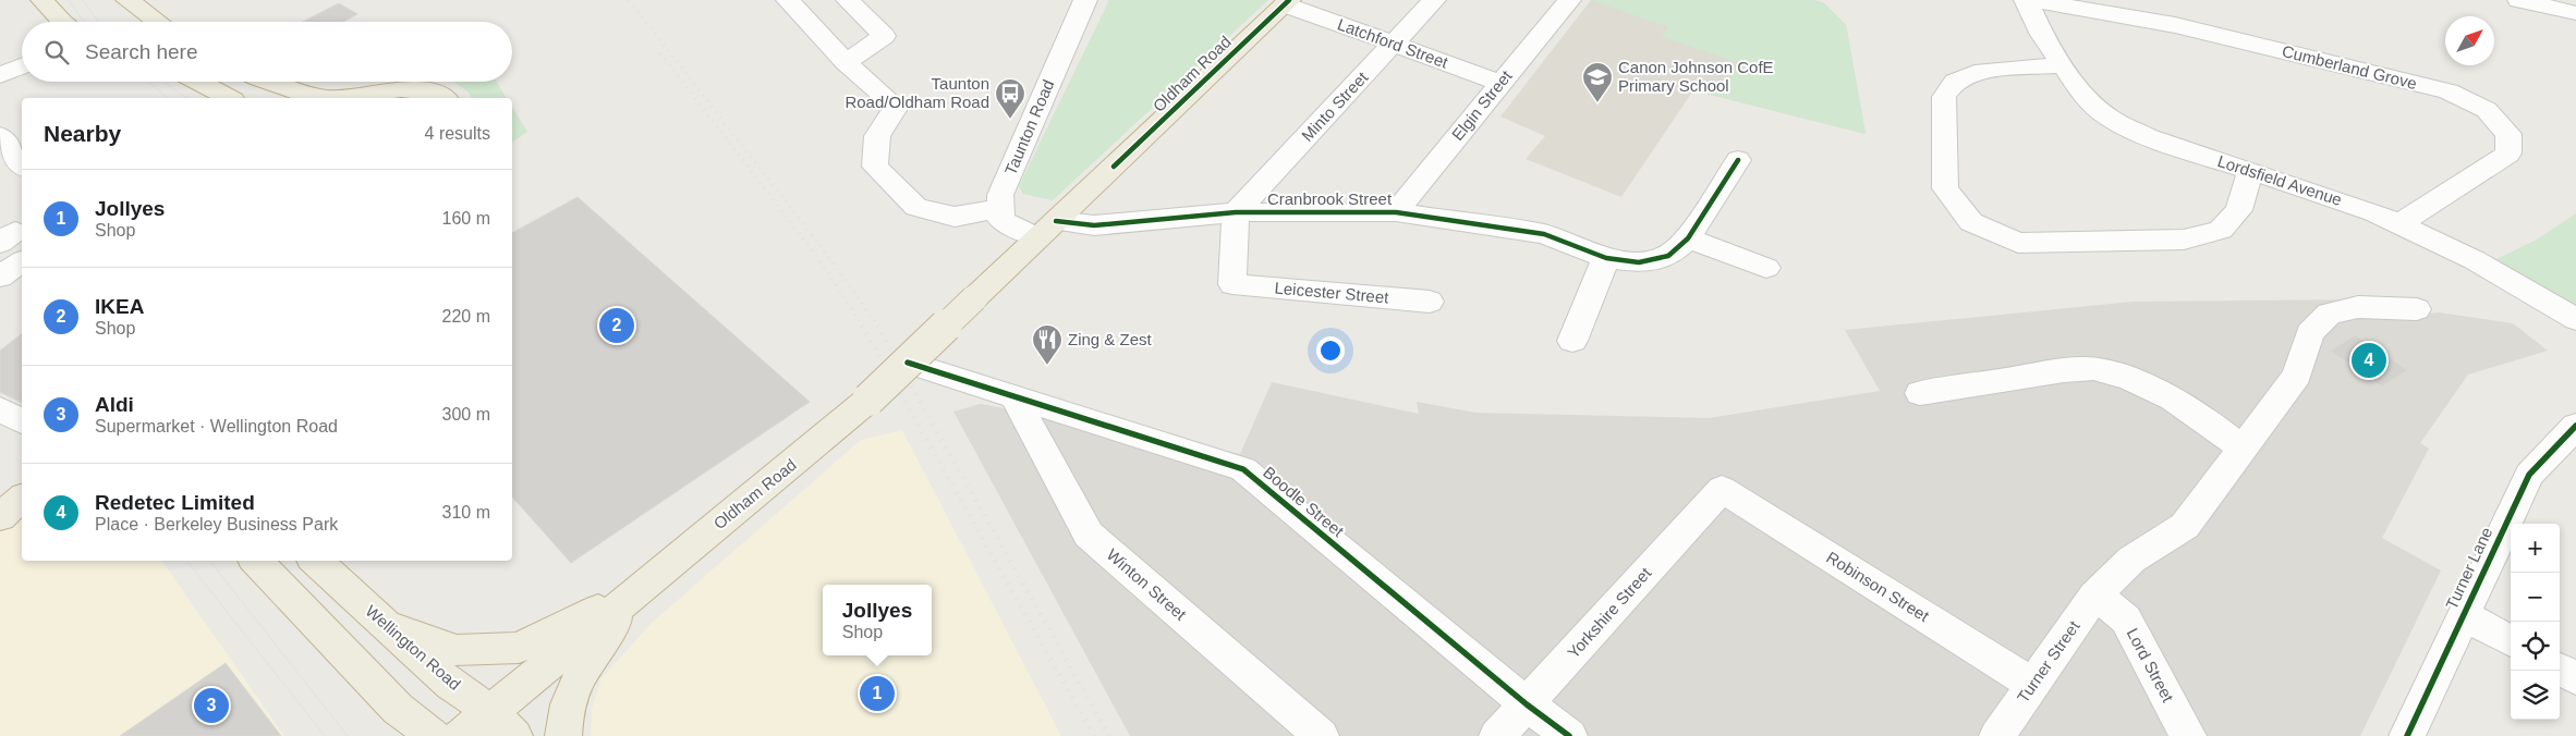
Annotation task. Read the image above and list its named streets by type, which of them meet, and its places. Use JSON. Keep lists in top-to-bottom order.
{
  "streets": {
    "highway": ["Oldham Road", "Wellington Road"],
    "street": [
      "Latchford Street",
      "Cumberland Grove",
      "Elgin Street",
      "Minto Street",
      "Taunton Road",
      "Lordsfield Avenue",
      "Cranbrook Street",
      "Leicester Street",
      "Boodle Street",
      "Turner Lane",
      "Winton Street",
      "Robinson Street",
      "Yorkshire Street",
      "Turner Street",
      "Lord Street"
    ]
  },
  "crossings": [
    ["Latchford Street", "Oldham Road"],
    ["Latchford Street", "Elgin Street"],
    ["Latchford Street", "Minto Street"],
    ["Cumberland Grove", "Lordsfield Avenue"],
    ["Oldham Road", "Cranbrook Street"],
    ["Oldham Road", "Boodle Street"],
    ["Oldham Road", "Wellington Road"],
    ["Elgin Street", "Cranbrook Street"],
    ["Minto Street", "Cranbrook Street"],
    ["Minto Street", "Leicester Street"],
    ["Cranbrook Street", "Leicester Street"],
    ["Boodle Street", "Winton Street"],
    ["Boodle Street", "Yorkshire Street"],
    ["Robinson Street", "Yorkshire Street"],
    ["Robinson Street", "Turner Street"],
    ["Turner Street", "Lord Street"]
  ],
  "places": {
    "school or university": ["Canon Johnson CofE Primary School"],
    "bus stop": ["Taunton Road/Oldham Road"],
    "restaurant": ["Zing & Zest"]
  },
  "north": "top right",
  "page": {
    "search": "Search here",
    "heading": ["Nearby", "4 results"],
    "list": [
      {
        "mark": "1",
        "name": "Jollyes",
        "note": "Shop",
        "value": "160 m"
      },
      {
        "mark": "2",
        "name": "IKEA",
        "note": "Shop",
        "value": "220 m"
      },
      {
        "mark": "3",
        "name": "Aldi",
        "note": "Supermarket · Wellington Road",
        "value": "300 m"
      },
      {
        "mark": "4",
        "name": "Redetec Limited",
        "note": "Place · Berkeley Business Park",
        "value": "310 m"
      }
    ],
    "pins": [
      "2",
      "4",
      "1",
      "3"
    ],
    "map_buttons": ["+", "−"],
    "popup": ["Jollyes", "Shop"]
  }
}
